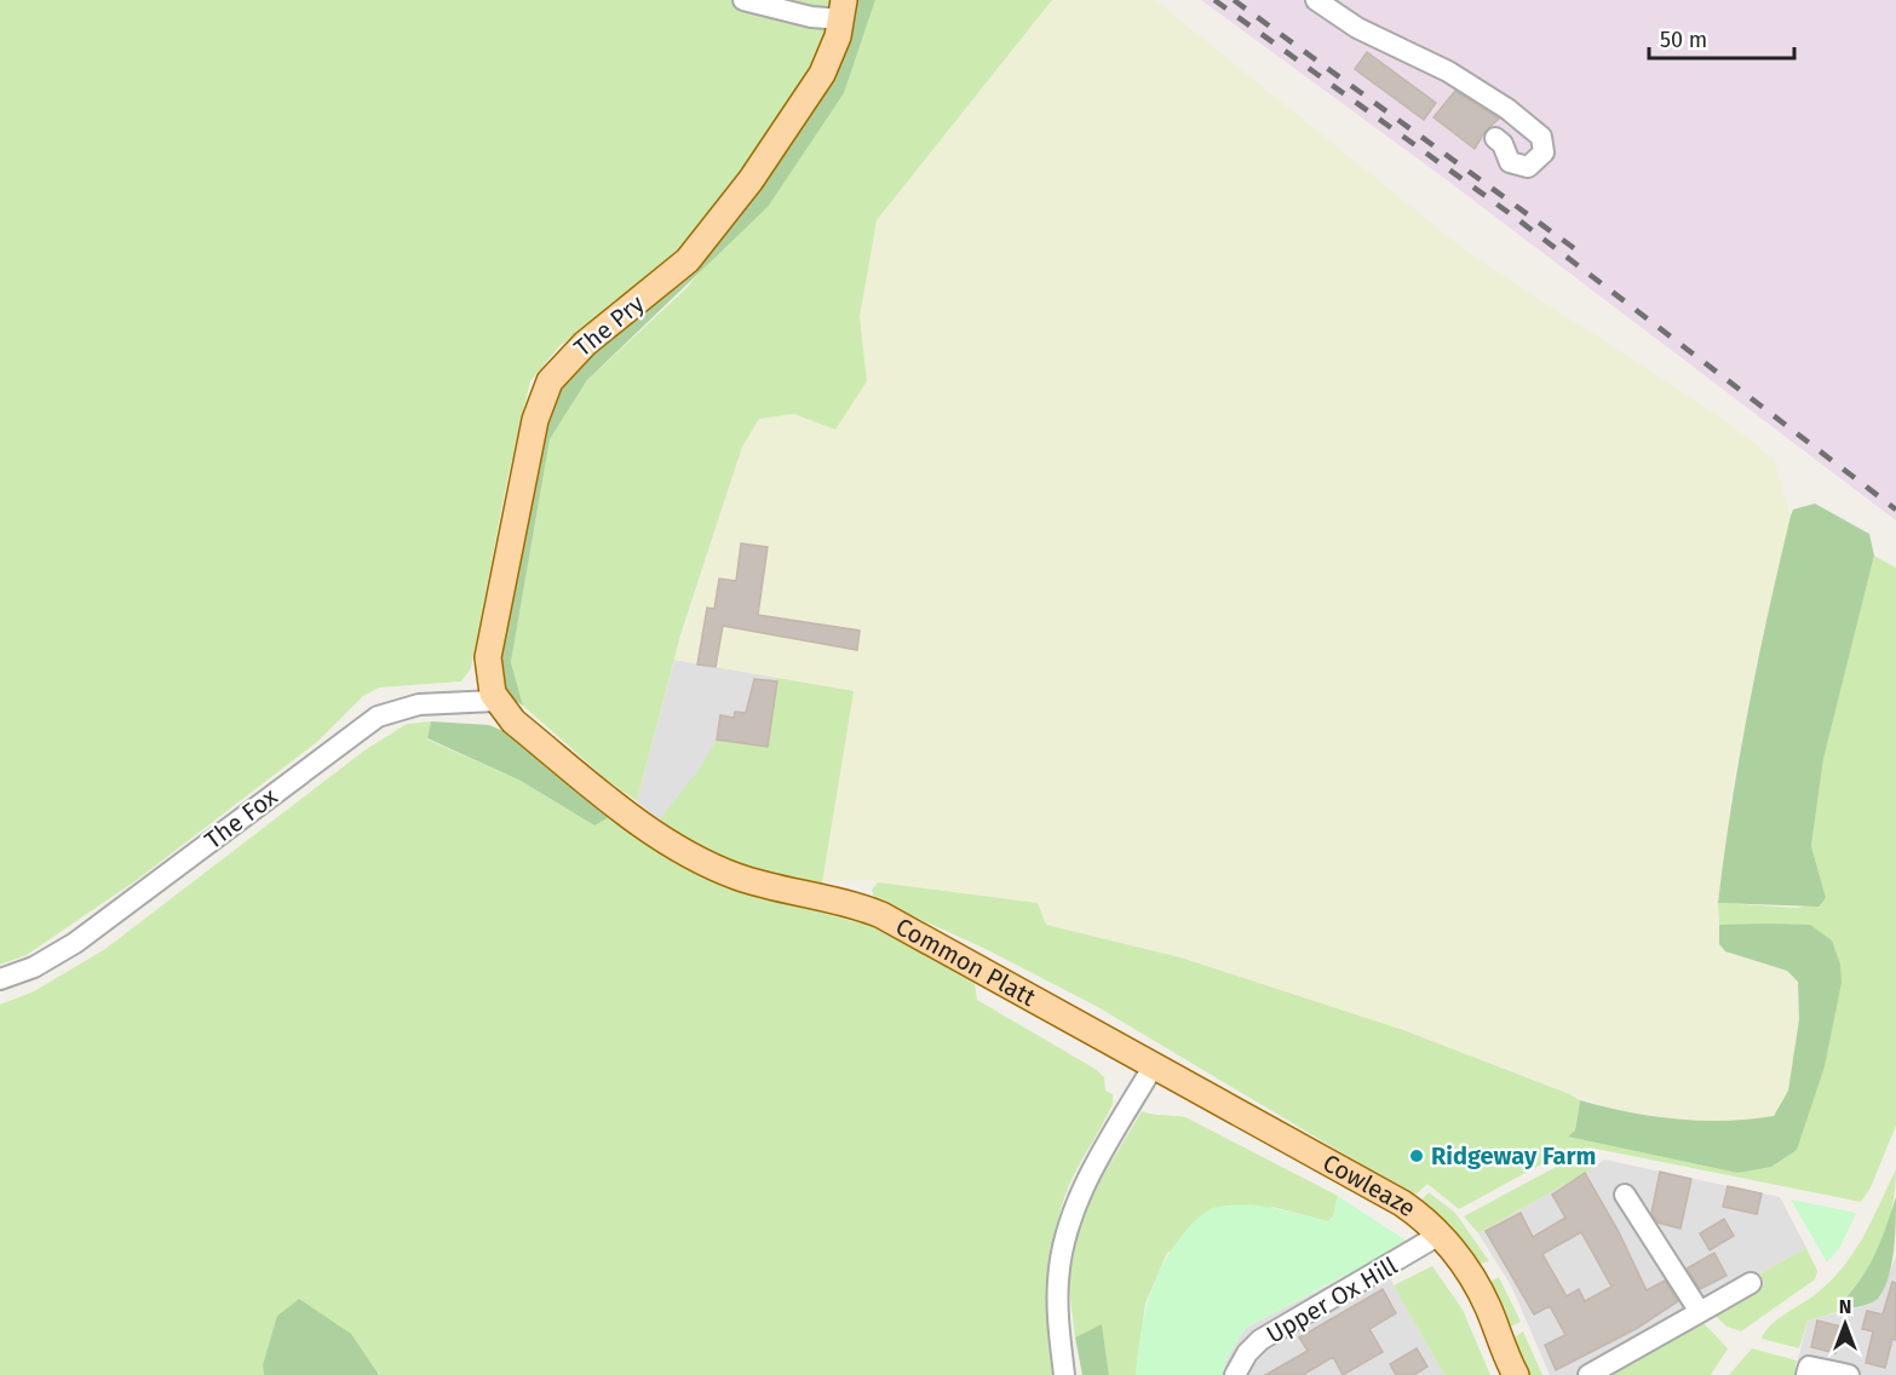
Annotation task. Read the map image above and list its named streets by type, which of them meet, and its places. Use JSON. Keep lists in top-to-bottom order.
{
  "streets": {
    "main road": ["The Pry", "Common Platt", "Cowleaze"],
    "street": ["The Fox", "Upper Ox Hill"]
  },
  "crossings": [
    ["The Pry", "The Fox"],
    ["The Pry", "Common Platt"],
    ["The Fox", "Common Platt"],
    ["Common Platt", "Cowleaze"],
    ["Cowleaze", "Upper Ox Hill"]
  ],
  "places": ["Ridgeway Farm"],
  "scale_bar": "50 m",
  "north": "top"
}
